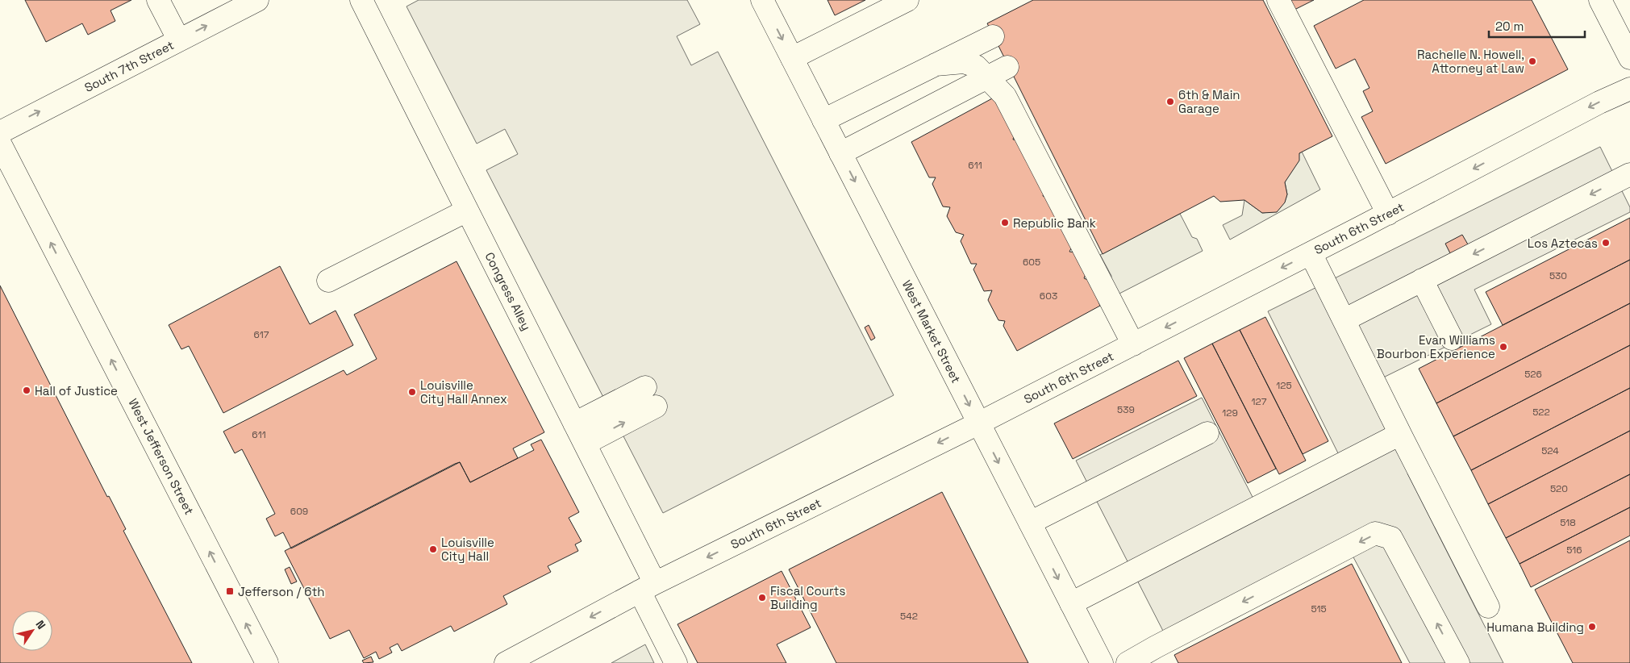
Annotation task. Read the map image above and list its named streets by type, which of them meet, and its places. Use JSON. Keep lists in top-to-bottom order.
{
  "streets": {
    "street": [
      "South 7th Street",
      "South 6th Street",
      "Congress Alley",
      "West Market Street",
      "West Jefferson Street"
    ]
  },
  "crossings": [
    ["South 6th Street", "Congress Alley"],
    ["South 6th Street", "West Market Street"]
  ],
  "one_way": ["South 7th Street", "West Jefferson Street"],
  "places": {
    "other": [
      "Rachelle N. Howell, Attorney at Law",
      "6th & Main Garage",
      "Republic Bank",
      "Los Aztecas",
      "Evan Williams Bourbon Experience",
      "Hall of Justice",
      "Louisville City Hall Annex",
      "Louisville City Hall",
      "Fiscal Courts Building",
      "Humana Building"
    ],
    "transit": ["Jefferson / 6th"]
  },
  "house_numbers": [
    "611",
    "605",
    "530",
    "603",
    "617",
    "526",
    "125",
    "127",
    "539",
    "522",
    "129",
    "611",
    "524",
    "520",
    "609",
    "518",
    "516",
    "515",
    "542"
  ],
  "scale_bar": "20 m",
  "north": "top right"
}
